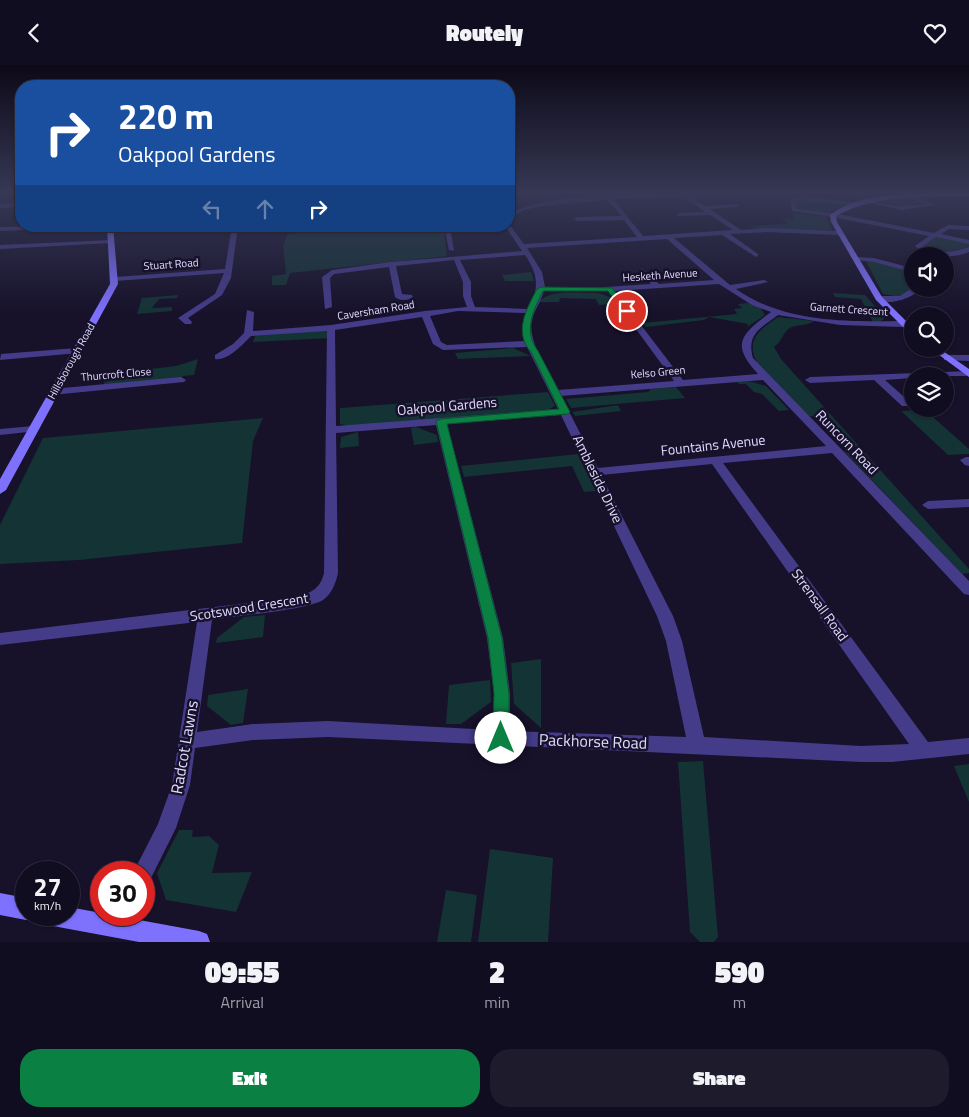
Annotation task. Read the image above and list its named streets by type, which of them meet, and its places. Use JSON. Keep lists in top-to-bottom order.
{
  "streets": {
    "street": [
      "Stuart Road",
      "Hesketh Avenue",
      "Garnett Crescent",
      "Caversham Road",
      "Hillsborough Road",
      "Kelso Green",
      "Thurcroft Close",
      "Oakpool Gardens",
      "Runcorn Road",
      "Fountains Avenue",
      "Ambleside Drive",
      "Strensall Road",
      "Scotswood Crescent",
      "Packhorse Road",
      "Radcot Lawns"
    ]
  },
  "crossings": [
    ["Stuart Road", "Hillsborough Road"],
    ["Hesketh Avenue", "Garnett Crescent"],
    ["Hesketh Avenue", "Ambleside Drive"],
    ["Garnett Crescent", "Runcorn Road"],
    ["Caversham Road", "Ambleside Drive"],
    ["Caversham Road", "Scotswood Crescent"],
    ["Hillsborough Road", "Thurcroft Close"],
    ["Kelso Green", "Runcorn Road"],
    ["Kelso Green", "Ambleside Drive"],
    ["Oakpool Gardens", "Ambleside Drive"],
    ["Oakpool Gardens", "Scotswood Crescent"],
    ["Runcorn Road", "Fountains Avenue"],
    ["Fountains Avenue", "Ambleside Drive"],
    ["Fountains Avenue", "Strensall Road"],
    ["Ambleside Drive", "Packhorse Road"],
    ["Strensall Road", "Packhorse Road"],
    ["Scotswood Crescent", "Radcot Lawns"],
    ["Packhorse Road", "Radcot Lawns"]
  ],
  "page": {
    "header": "Routely",
    "turn": ["220 m", "Oakpool Gardens"],
    "speed": "27 km/h",
    "limit": "30",
    "eta": [
      "09:55",
      "Arrival",
      "2",
      "min",
      "590",
      "m"
    ],
    "buttons": ["Exit", "Share"]
  }
}
